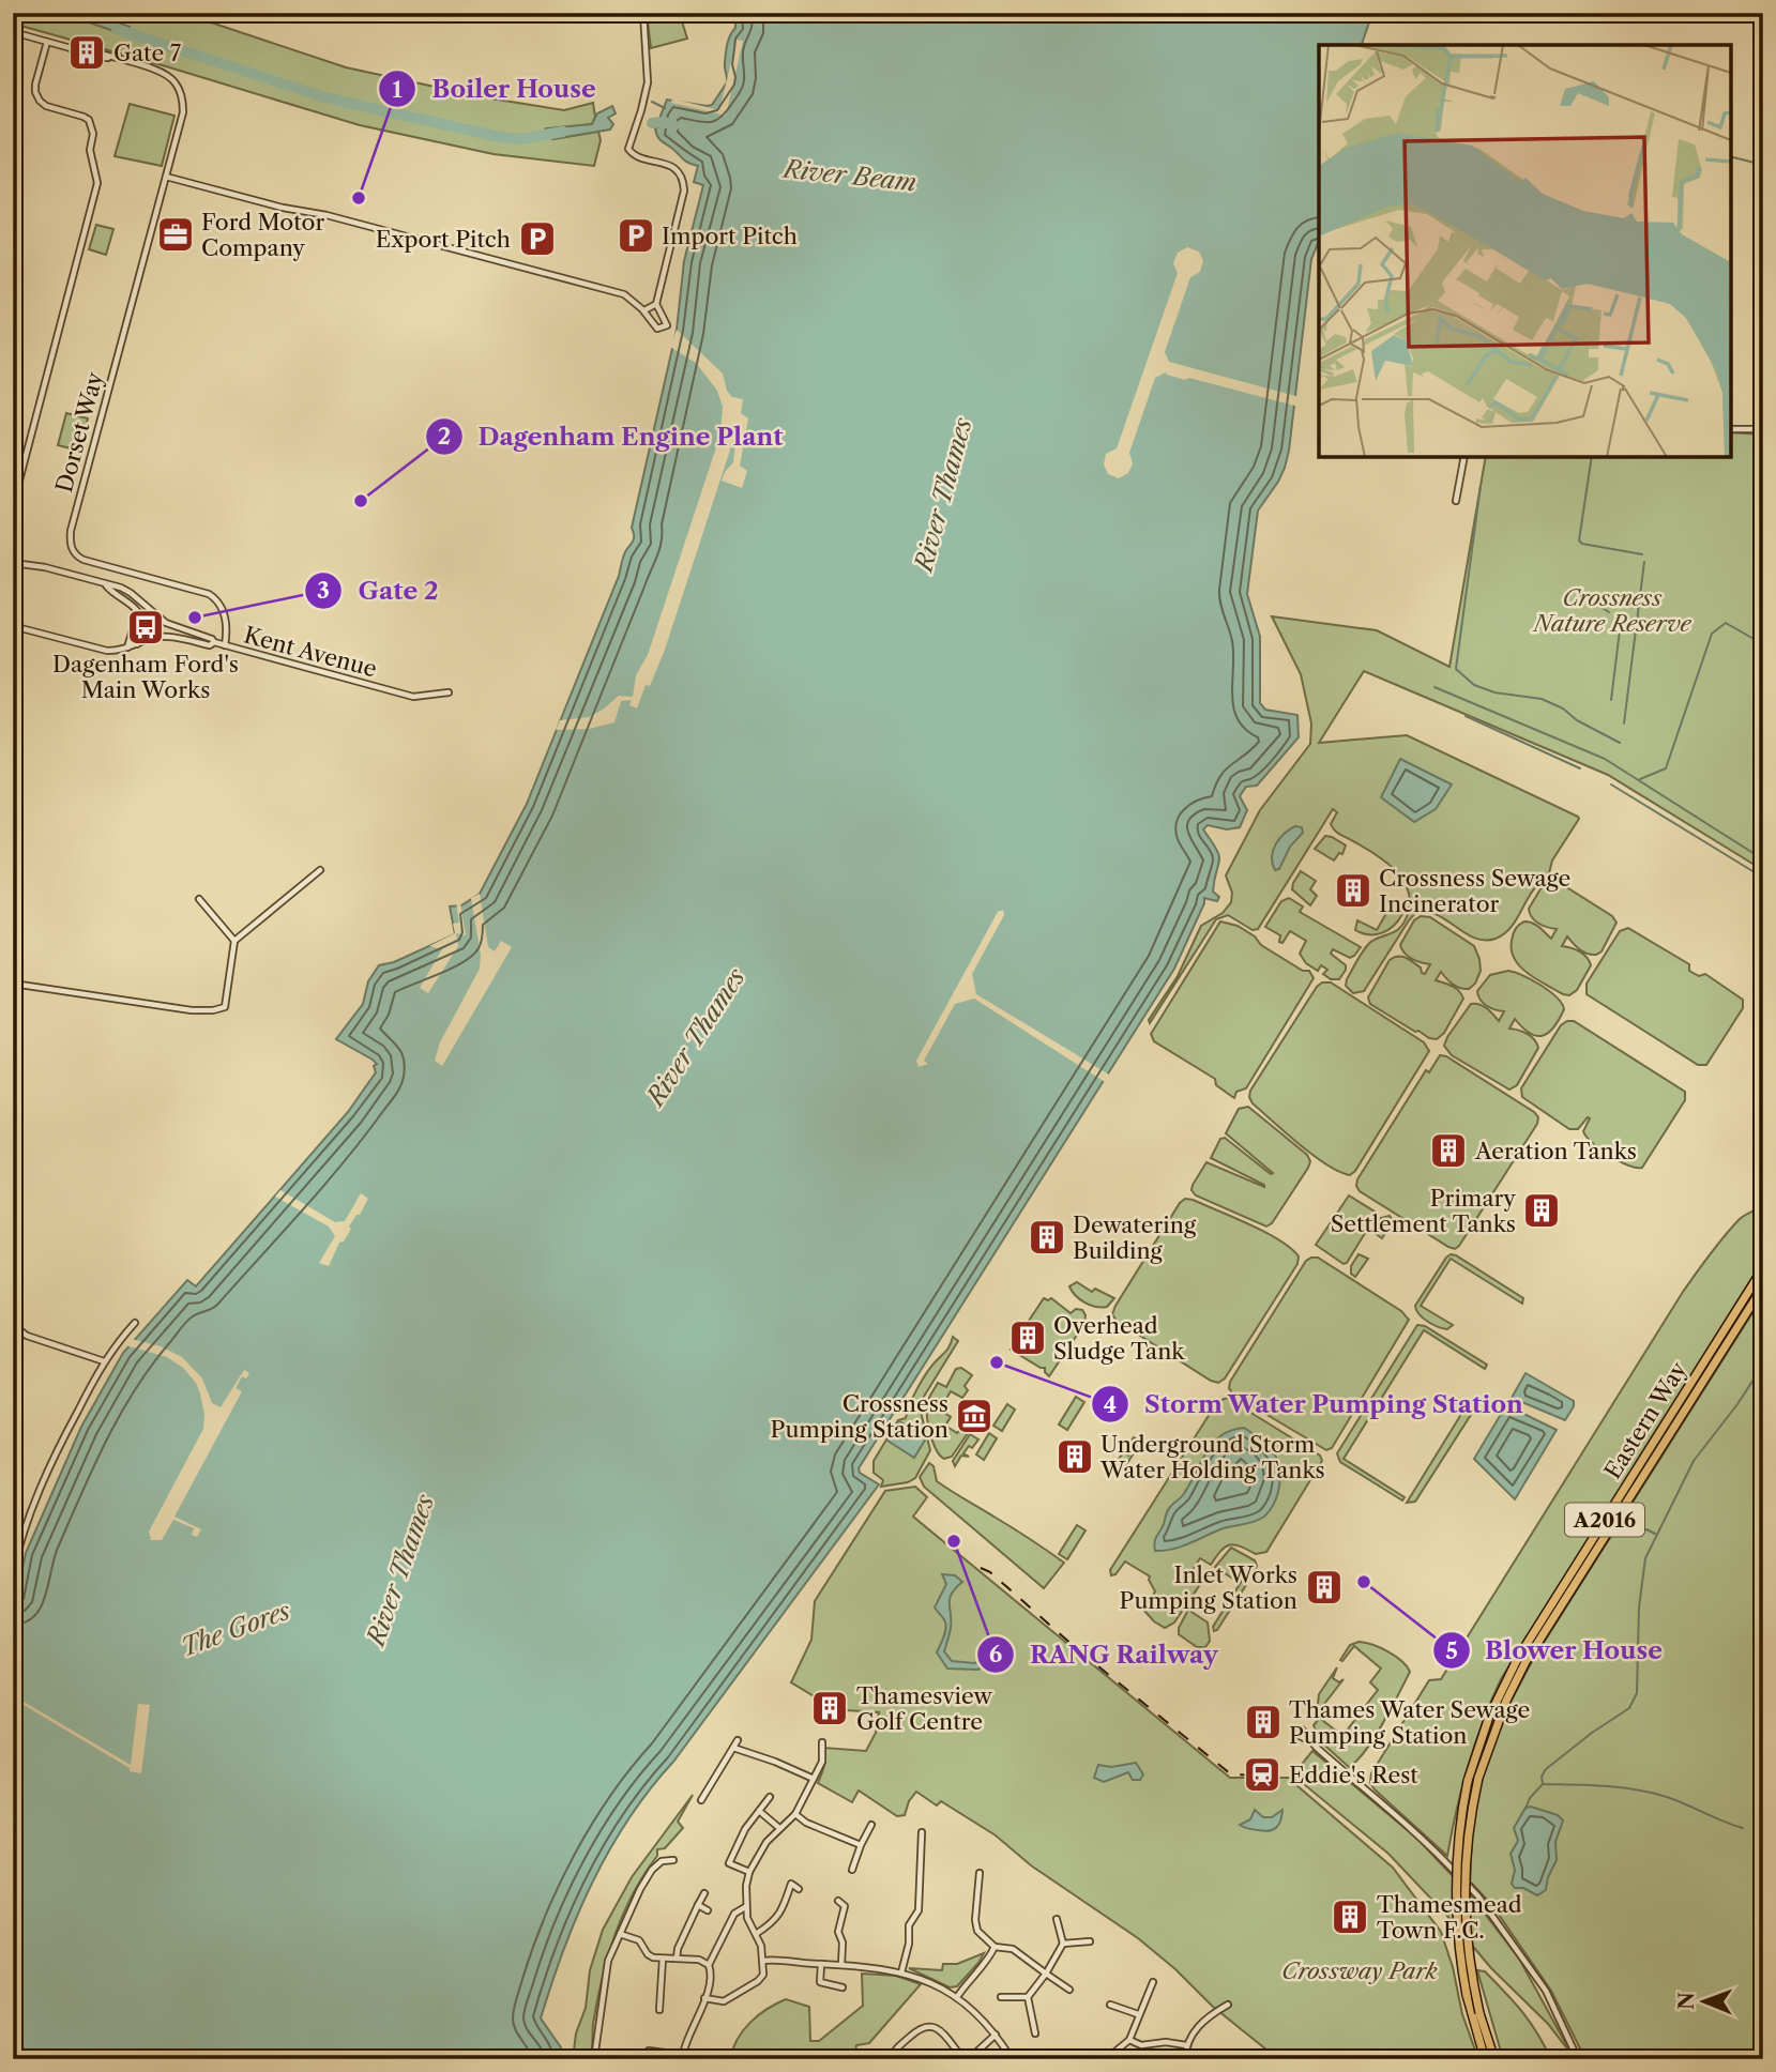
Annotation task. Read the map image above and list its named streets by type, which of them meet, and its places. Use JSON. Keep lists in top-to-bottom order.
{
  "streets": {
    "main road": ["Eastern Way", "A2016"],
    "street": ["Dorset Way", "Kent Avenue"]
  },
  "crossings": [
    ["Dorset Way", "Kent Avenue"]
  ],
  "water": ["River Beam", "River Thames", "The Gores"],
  "parks": ["Crossness Nature Reserve", "Crossway Park"],
  "places": {
    "building": [
      "Gate 7",
      "Crossness Sewage Incinerator",
      "Aeration Tanks",
      "Primary Settlement Tanks",
      "Dewatering Building",
      "Overhead Sludge Tank",
      "Underground Storm Water Holding Tanks",
      "Inlet Works Pumping Station",
      "Thamesview Golf Centre",
      "Thames Water Sewage Pumping Station",
      "Thamesmead Town F.C."
    ],
    "other": [
      "Boiler House",
      "Dagenham Engine Plant",
      "Gate 2",
      "Storm Water Pumping Station",
      "RANG Railway",
      "Blower House"
    ],
    "office": ["Ford Motor Company"],
    "parking": ["Import Pitch", "Export Pitch"],
    "bus stop": ["Dagenham Ford's Main Works"],
    "museum": ["Crossness Pumping Station"],
    "station": ["Eddie's Rest"]
  },
  "north": "left"
}
